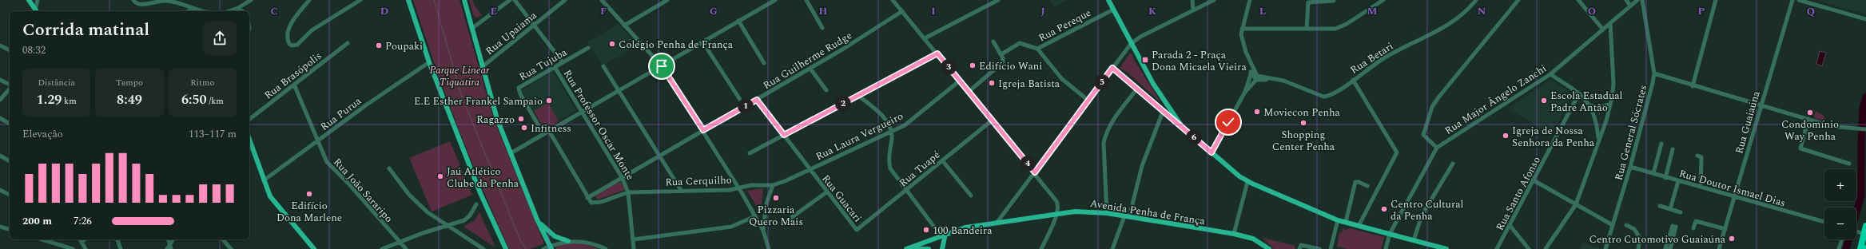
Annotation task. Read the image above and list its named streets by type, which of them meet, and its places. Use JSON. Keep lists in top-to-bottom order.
{
  "streets": {
    "main road": ["Avenida Penha de França"],
    "street": [
      "Rua Pereque",
      "Rua Upaiama",
      "Rua Betari",
      "Rua Guilherme Rudge",
      "Rua Tujuba",
      "Rua Brasópolis",
      "Rua Major Ângelo Zanchi",
      "Rua Purua",
      "Rua Guaiaúna",
      "Rua Professor Oscar Monte",
      "Rua General Sócrates",
      "Rua Laura Vergueiro",
      "Rua Tuapé",
      "Rua Cerquilho",
      "Rua Doutor Ismael Dias",
      "Rua João Sararipo",
      "Rua Santo Afonso",
      "Rua Guacari"
    ]
  },
  "crossings": [
    ["Rua Guilherme Rudge", "Rua Professor Oscar Monte"],
    ["Rua Guilherme Rudge", "Rua Cerquilho"],
    ["Rua Guilherme Rudge", "Rua Guacari"],
    ["Rua Tujuba", "Rua Professor Oscar Monte"],
    ["Rua Brasópolis", "Rua João Sararipo"],
    ["Rua Purua", "Rua João Sararipo"],
    ["Rua Guaiaúna", "Rua Doutor Ismael Dias"],
    ["Rua Professor Oscar Monte", "Rua Cerquilho"],
    ["Rua General Sócrates", "Rua Doutor Ismael Dias"],
    ["Rua Laura Vergueiro", "Rua Cerquilho"],
    ["Rua Laura Vergueiro", "Rua Guacari"],
    ["Rua Tuapé", "Rua Guacari"],
    ["Rua Cerquilho", "Rua Guacari"]
  ],
  "parks": ["Parque Linear Tiquatira"],
  "places": {
    "other": [
      "Colégio Penha de França",
      "Poupaki",
      "Edifício Wani",
      "Igreja Batista",
      "E.E Esther Frankel Sampaio",
      "Escola Estadual Padre Antão",
      "Moviecon Penha",
      "Condomínio Way Penha",
      "Ragazzo",
      "Shopping Center Penha",
      "Infitness",
      "Igreja de Nossa Senhora da Penha",
      "Jaú Atlético Clube da Penha",
      "Edifício Dona Marlene",
      "Pizzaria Quero Mais",
      "Centro Cultural da Penha",
      "100 Bandeira",
      "Centro Cutomotivo Guaiaúna"
    ],
    "transit": ["Parada 2 - Praça Dona Micaela Vieira"]
  },
  "page": {
    "heading": ["Corrida matinal", "08:32"],
    "pins": [
      "3",
      "5",
      "2",
      "1",
      "6",
      "4"
    ],
    "stats": [
      ["Distância", "1.29 km"],
      ["Tempo", "8:49"],
      ["Ritmo", "6:50 /km"]
    ],
    "chart": ["Elevação", "113–117 m"],
    "map_buttons": ["+", "−"],
    "list": [
      {
        "name": "200 m",
        "note": "7:26"
      }
    ]
  },
  "grid": {
    "columns": [
      "C",
      "D",
      "E",
      "F",
      "G",
      "H",
      "I",
      "J",
      "K",
      "L",
      "M",
      "N",
      "O",
      "P",
      "Q"
    ]
  }
}
